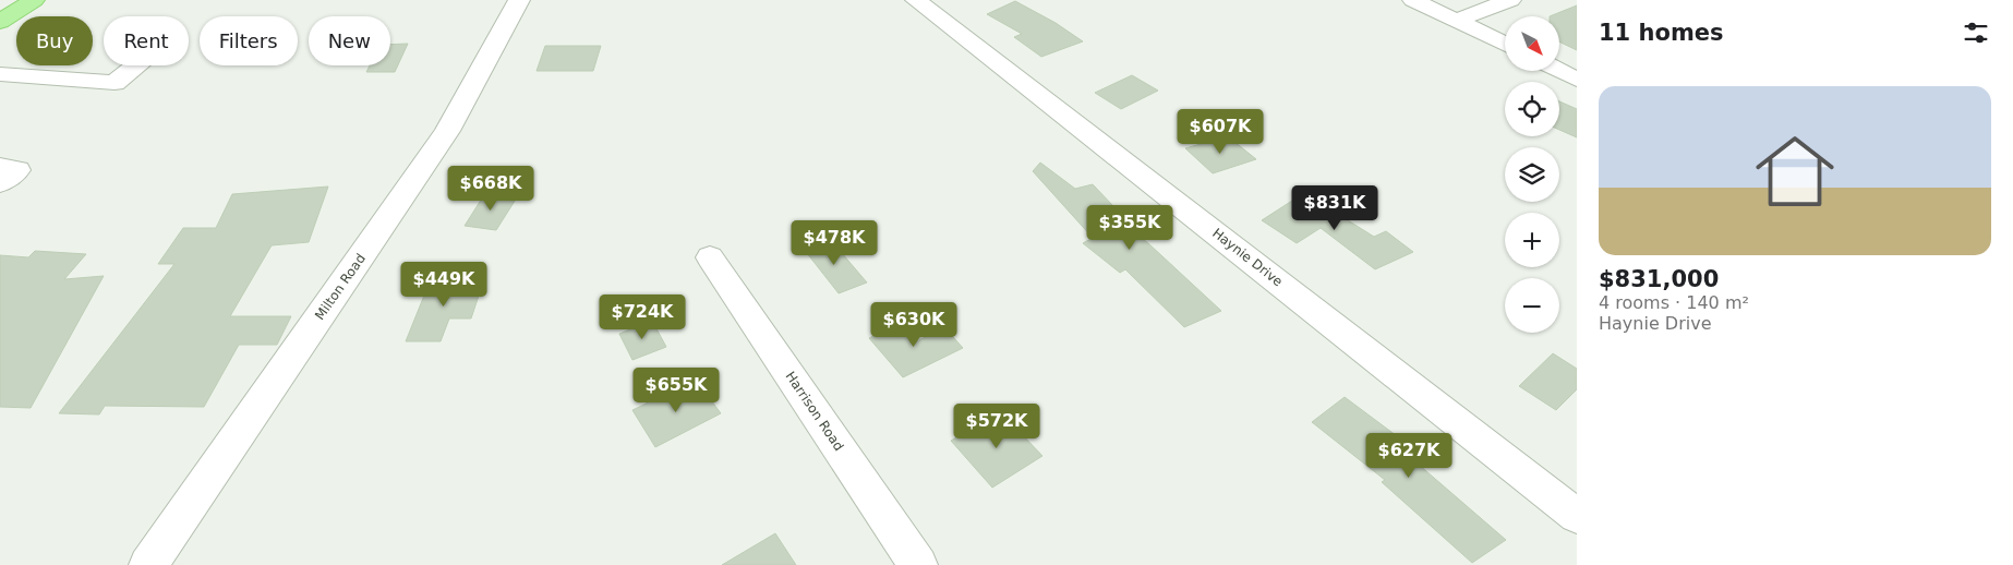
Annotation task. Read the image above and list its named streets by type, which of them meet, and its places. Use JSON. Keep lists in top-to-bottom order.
{
  "streets": {
    "street": ["Haynie Drive", "Milton Road", "Harrison Road"]
  },
  "north": "bottom right",
  "page": {
    "heading": "11 homes",
    "map_buttons": ["+", "−"],
    "chip": [
      "Buy",
      "Rent",
      "Filters",
      "New"
    ],
    "list": [
      {
        "name": "$831,000",
        "note": "4 rooms · 140 m² · Haynie Drive"
      }
    ],
    "price": [
      "$607K",
      "$668K",
      "$831K",
      "$355K",
      "$478K",
      "$449K",
      "$724K",
      "$630K",
      "$655K",
      "$572K",
      "$627K"
    ]
  }
}
